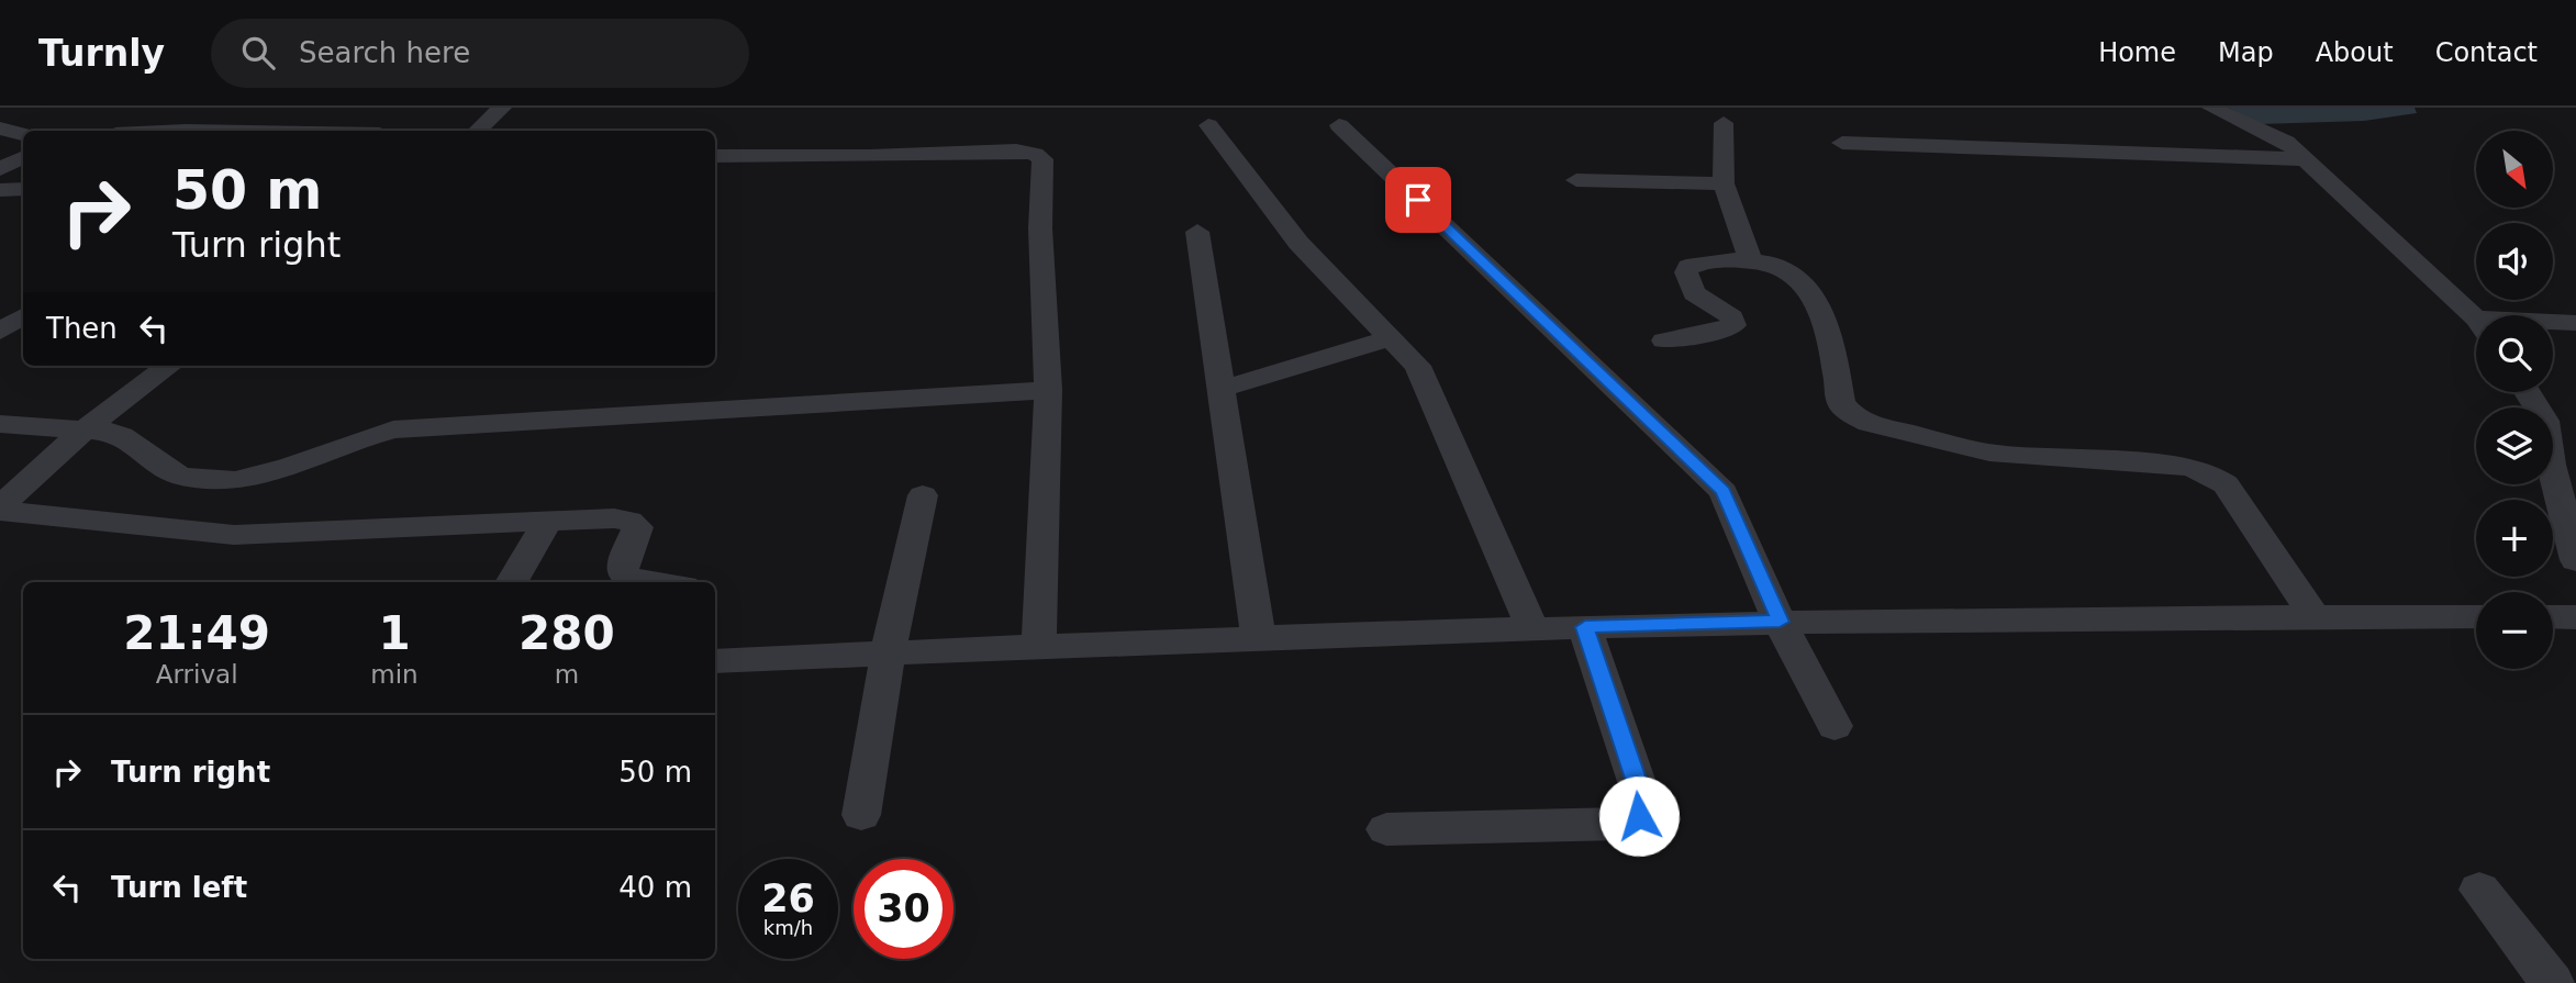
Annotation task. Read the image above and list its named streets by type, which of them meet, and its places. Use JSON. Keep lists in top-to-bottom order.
{
  "north": "bottom right",
  "page": {
    "header": "Turnly",
    "search": "Search here",
    "nav": [
      "Home",
      "Map",
      "About",
      "Contact"
    ],
    "map_buttons": ["+", "−"],
    "turn": ["50 m", "Turn right"],
    "then": "Then",
    "eta": [
      "21:49",
      "Arrival",
      "1",
      "min",
      "280",
      "m"
    ],
    "list": [
      {
        "name": "Turn right",
        "value": "50 m"
      },
      {
        "name": "Turn left",
        "value": "40 m"
      }
    ],
    "speed": "26 km/h",
    "limit": "30"
  }
}
